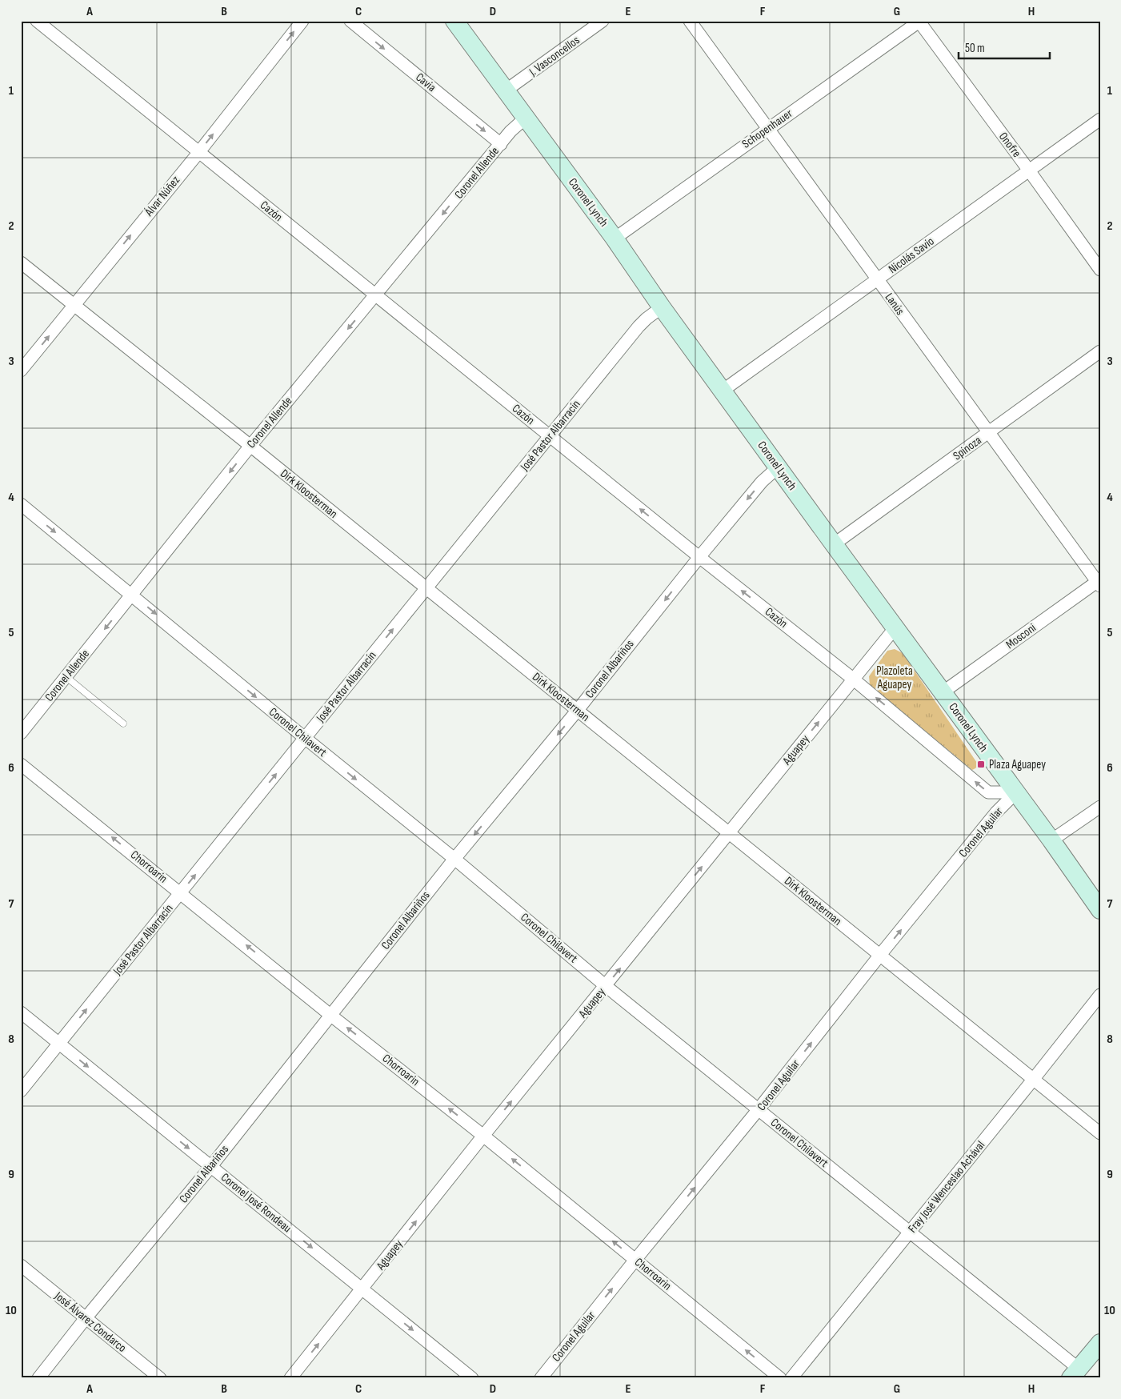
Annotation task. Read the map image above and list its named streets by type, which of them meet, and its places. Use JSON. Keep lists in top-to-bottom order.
{
  "streets": {
    "street": [
      "J. Vasconcellos",
      "Cavia",
      "Schopenhauer",
      "Onofre",
      "Coronel Allende",
      "Álvar Núñez",
      "Coronel Lynch",
      "Cazón",
      "Nicolás Savio",
      "Lanús",
      "José Pastor Albarracín",
      "Spinoza",
      "Dirk Kloosterman",
      "Mosconi",
      "Coronel Albariños",
      "Coronel Chilavert",
      "Aguapey",
      "Coronel Aguilar",
      "Chorroarin",
      "Fray José Wenceslao Achával",
      "Coronel José Rondeau",
      "José Álvarez Condarco"
    ]
  },
  "crossings": [
    ["J. Vasconcellos", "Coronel Lynch"],
    ["Cavia", "Coronel Allende"],
    ["Schopenhauer", "Onofre"],
    ["Schopenhauer", "Coronel Lynch"],
    ["Schopenhauer", "Lanús"],
    ["Onofre", "Nicolás Savio"],
    ["Coronel Allende", "Coronel Lynch"],
    ["Coronel Allende", "Cazón"],
    ["Coronel Allende", "Dirk Kloosterman"],
    ["Coronel Allende", "Coronel Chilavert"],
    ["Álvar Núñez", "Cazón"],
    ["Álvar Núñez", "Dirk Kloosterman"],
    ["Coronel Lynch", "Cazón"],
    ["Coronel Lynch", "Nicolás Savio"],
    ["Coronel Lynch", "José Pastor Albarracín"],
    ["Coronel Lynch", "Spinoza"],
    ["Coronel Lynch", "Mosconi"],
    ["Coronel Lynch", "Coronel Albariños"],
    ["Coronel Lynch", "Aguapey"],
    ["Coronel Lynch", "Coronel Aguilar"],
    ["Cazón", "José Pastor Albarracín"],
    ["Cazón", "Coronel Albariños"],
    ["Cazón", "Aguapey"],
    ["Cazón", "Coronel Aguilar"],
    ["Nicolás Savio", "Lanús"],
    ["Lanús", "Spinoza"],
    ["Lanús", "Mosconi"],
    ["José Pastor Albarracín", "Dirk Kloosterman"],
    ["José Pastor Albarracín", "Coronel Chilavert"],
    ["José Pastor Albarracín", "Chorroarin"],
    ["José Pastor Albarracín", "Coronel José Rondeau"],
    ["Dirk Kloosterman", "Coronel Albariños"],
    ["Dirk Kloosterman", "Aguapey"],
    ["Dirk Kloosterman", "Coronel Aguilar"],
    ["Dirk Kloosterman", "Fray José Wenceslao Achával"],
    ["Coronel Albariños", "Coronel Chilavert"],
    ["Coronel Albariños", "Chorroarin"],
    ["Coronel Albariños", "Coronel José Rondeau"],
    ["Coronel Albariños", "José Álvarez Condarco"],
    ["Coronel Chilavert", "Aguapey"],
    ["Coronel Chilavert", "Coronel Aguilar"],
    ["Coronel Chilavert", "Fray José Wenceslao Achával"],
    ["Aguapey", "Chorroarin"],
    ["Aguapey", "Coronel José Rondeau"],
    ["Coronel Aguilar", "Chorroarin"]
  ],
  "one_way": [
    "Cavia",
    "Coronel Allende",
    "Álvar Núñez",
    "Cazón",
    "José Pastor Albarracín",
    "Coronel Albariños",
    "Coronel Chilavert",
    "Aguapey",
    "Coronel Aguilar",
    "Chorroarin",
    "Coronel José Rondeau"
  ],
  "parks": ["Plazoleta Aguapey"],
  "places": {
    "transit": ["Plaza Aguapey"]
  },
  "scale_bar": "50 m",
  "grid": {
    "columns": [
      "A",
      "B",
      "C",
      "D",
      "E",
      "F",
      "G",
      "H"
    ],
    "rows": [
      "1",
      "2",
      "3",
      "4",
      "5",
      "6",
      "7",
      "8",
      "9",
      "10"
    ]
  }
}
